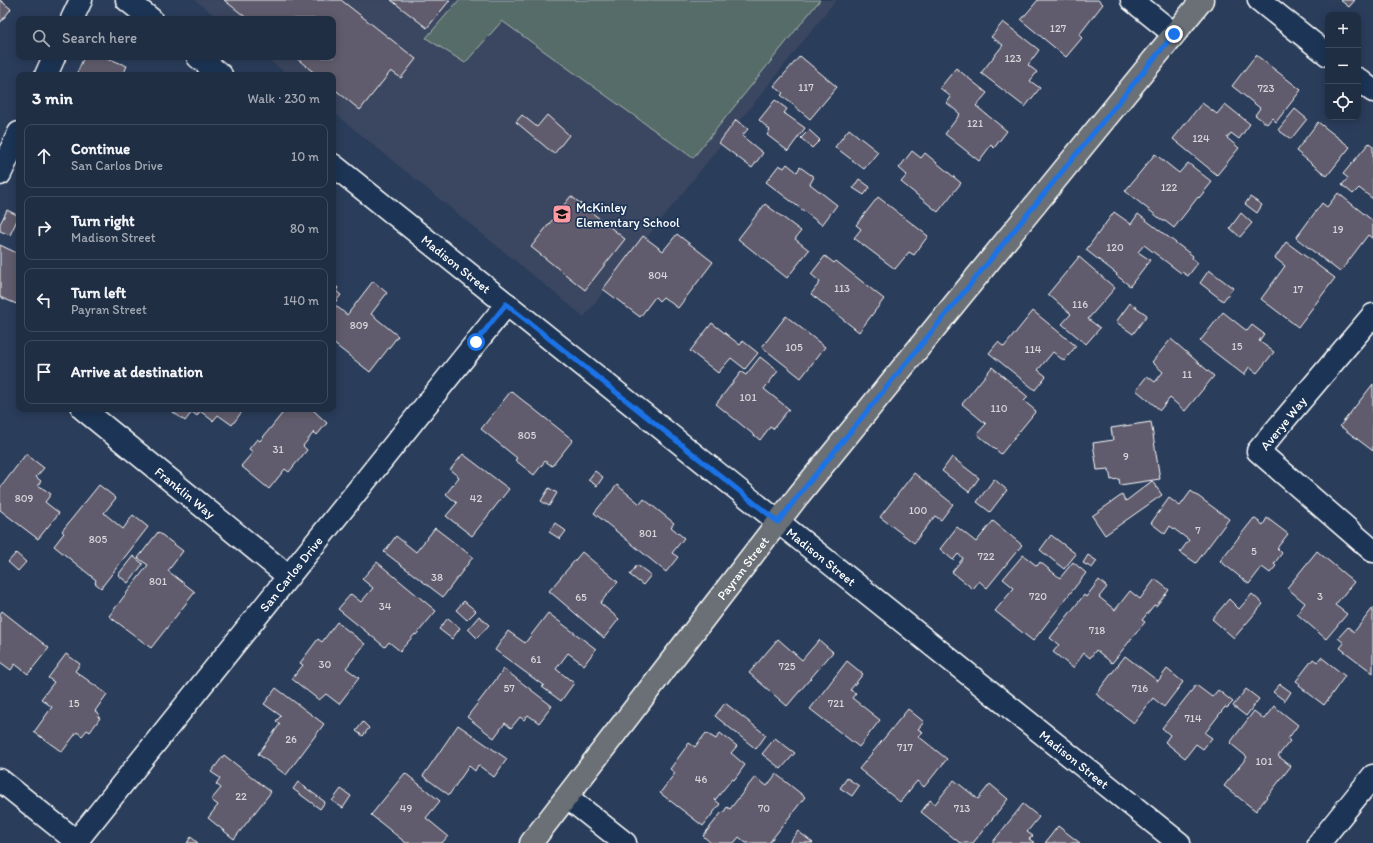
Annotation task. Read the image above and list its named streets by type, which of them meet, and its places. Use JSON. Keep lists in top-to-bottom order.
{
  "streets": {
    "main road": ["Payran Street"],
    "street": [
      "Madison Street",
      "Averye Way",
      "Franklin Way",
      "San Carlos Drive"
    ]
  },
  "crossings": [
    ["Madison Street", "Payran Street"],
    ["Madison Street", "San Carlos Drive"],
    ["Franklin Way", "San Carlos Drive"]
  ],
  "places": {
    "school or university": ["McKinley Elementary School"]
  },
  "house_numbers": [
    "127",
    "123",
    "117",
    "723",
    "121",
    "124",
    "122",
    "19",
    "120",
    "804",
    "113",
    "17",
    "116",
    "809",
    "15",
    "105",
    "114",
    "11",
    "101",
    "110",
    "805",
    "31",
    "9",
    "809",
    "42",
    "100",
    "7",
    "801",
    "805",
    "5",
    "722",
    "38",
    "801",
    "720",
    "3",
    "65",
    "34",
    "718",
    "61",
    "30",
    "725",
    "57",
    "716",
    "15",
    "721",
    "714",
    "26",
    "717",
    "101",
    "46",
    "22",
    "49",
    "70",
    "713"
  ],
  "page": {
    "map_buttons": ["+", "−"],
    "search": "Search here",
    "heading": ["3 min", "Walk · 230 m"],
    "list": [
      ["Continue", "San Carlos Drive", "10 m"],
      ["Turn right", "Madison Street", "80 m"],
      ["Turn left", "Payran Street", "140 m"],
      "Arrive at destination"
    ]
  }
}
